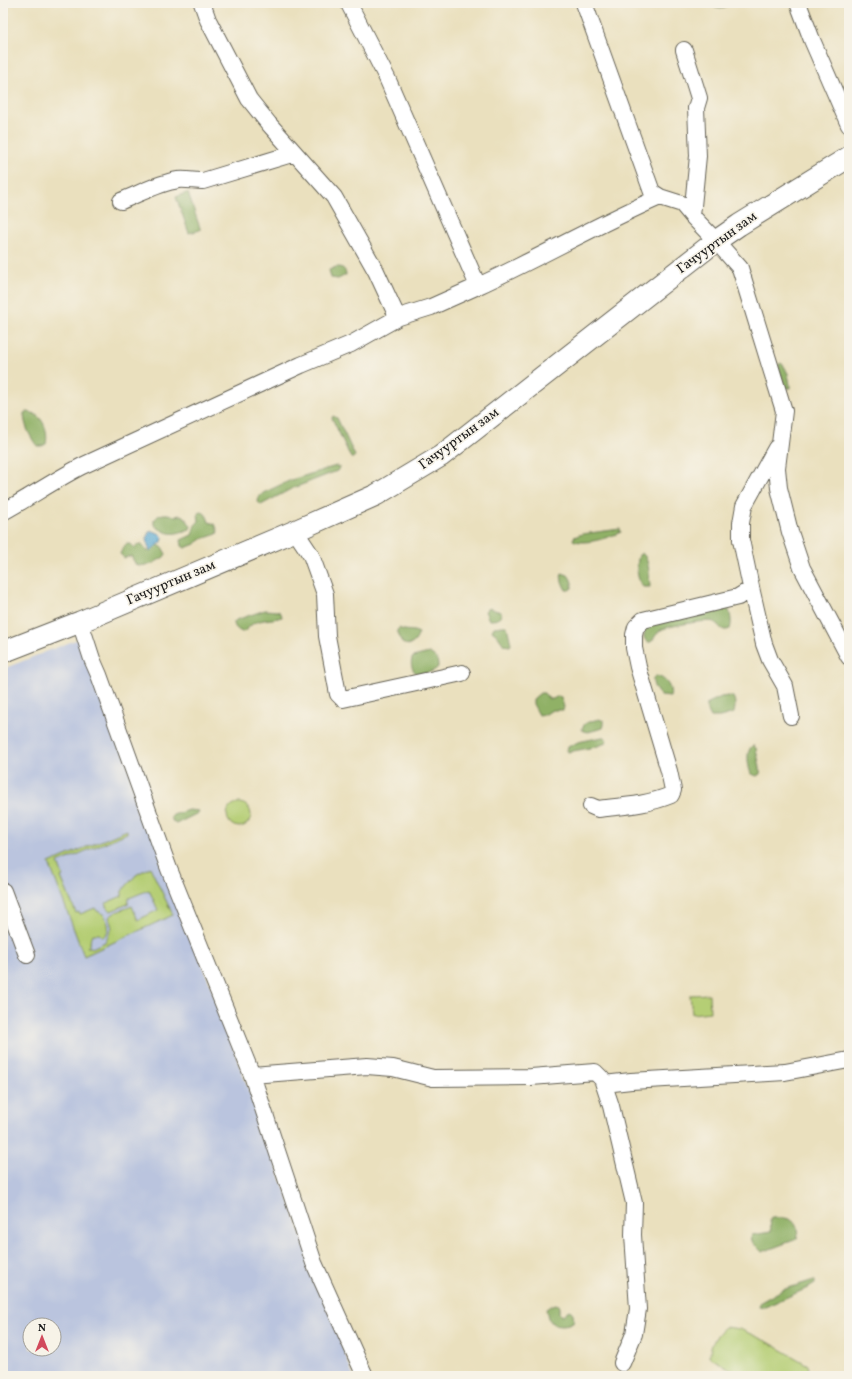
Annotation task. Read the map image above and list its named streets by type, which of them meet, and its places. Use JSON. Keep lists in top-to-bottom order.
{
  "streets": {
    "main road": ["Гачууртын зам"]
  },
  "north": "top"
}
